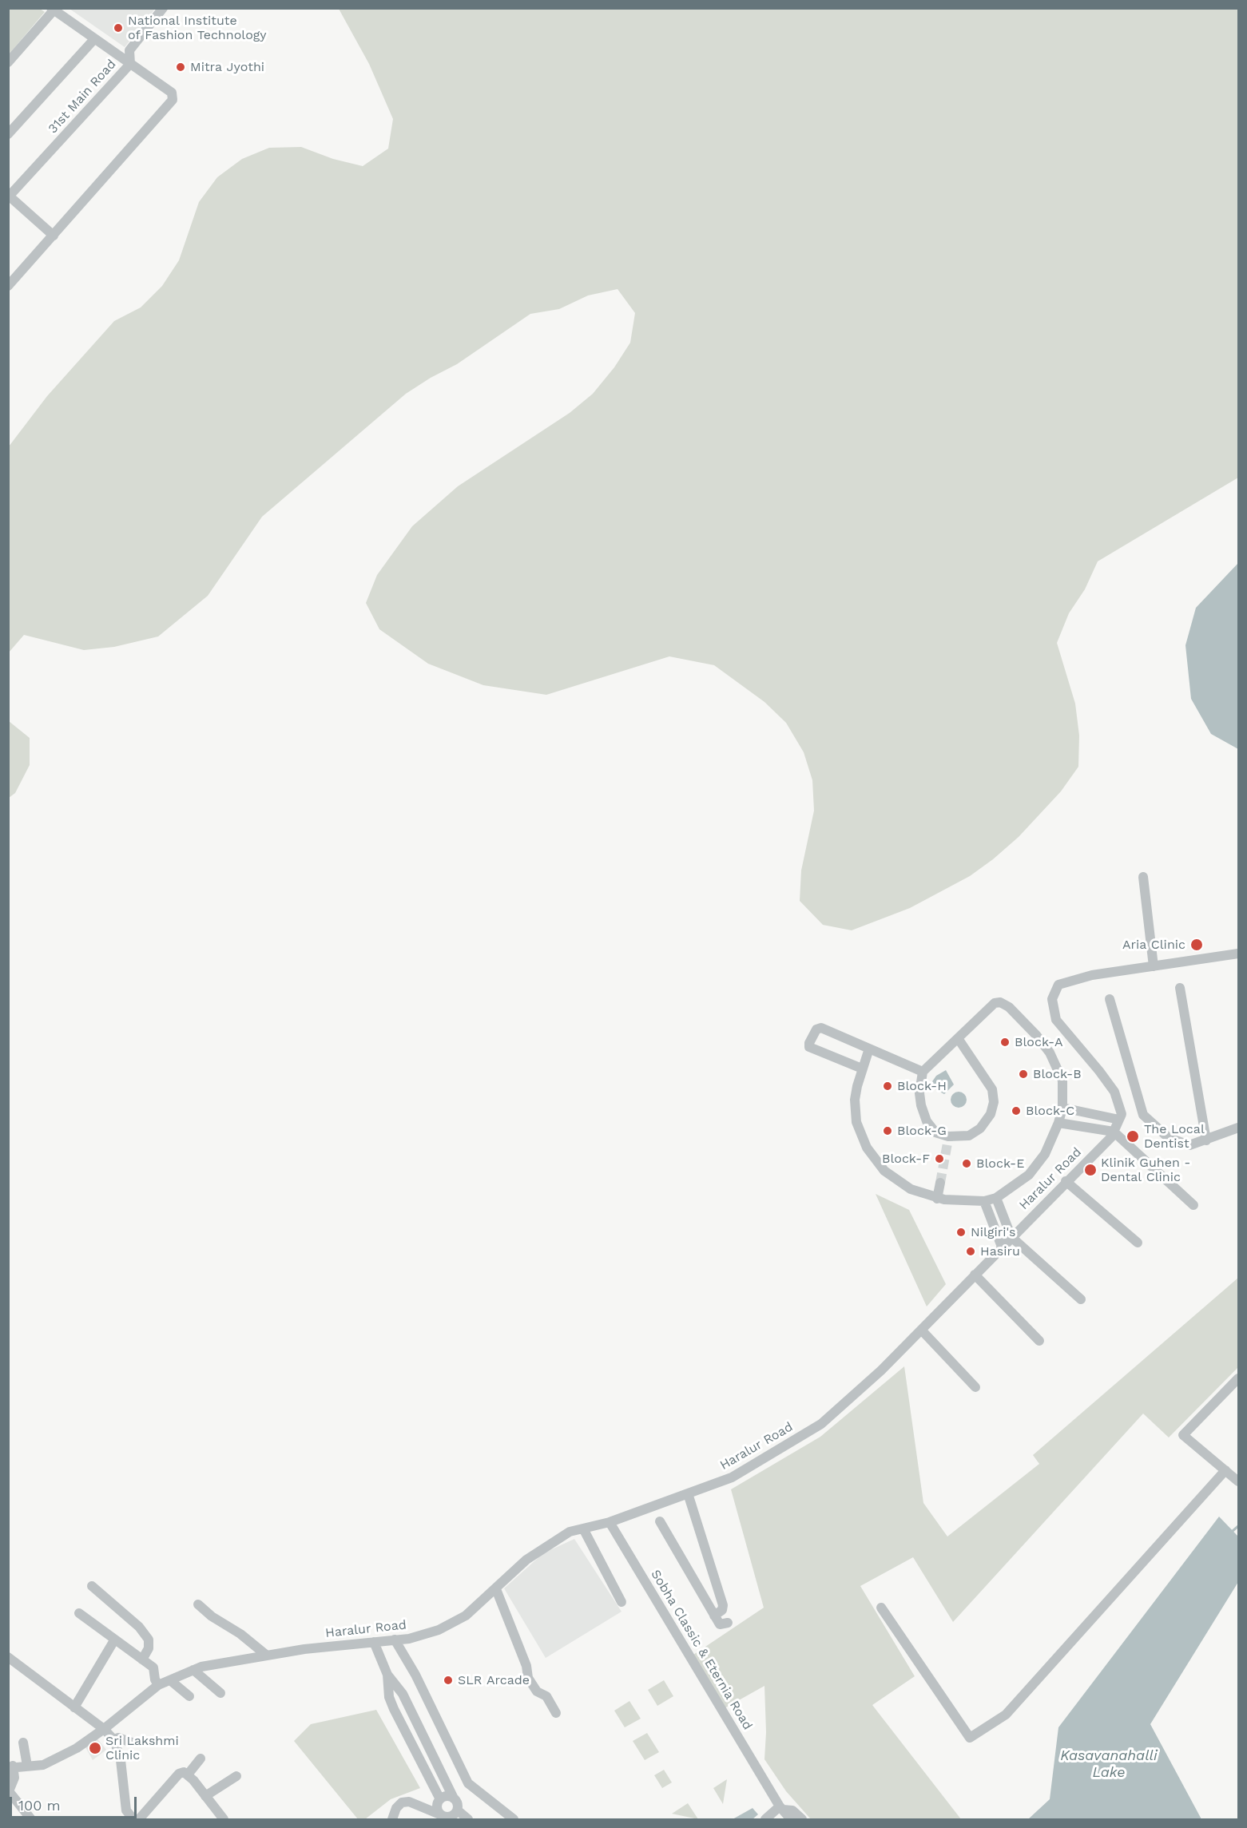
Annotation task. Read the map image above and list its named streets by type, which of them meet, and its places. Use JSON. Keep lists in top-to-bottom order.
{
  "streets": {
    "street": ["31st Main Road", "Haralur Road", "Sobha Classic & Eternia Road"]
  },
  "crossings": [
    ["Haralur Road", "Sobha Classic & Eternia Road"]
  ],
  "water": ["Kasavanahalli Lake"],
  "places": [
    "National Institute of Fashion Technology",
    "Mitra Jyothi",
    "Aria Clinic",
    "Block-A",
    "Block-B",
    "Block-H",
    "Block-C",
    "Block-G",
    "The Local Dentist",
    "Block-F",
    "Block-E",
    "Klinik Guhen - Dental Clinic",
    "Nilgiri's",
    "Hasiru",
    "SLR Arcade",
    "Sri Lakshmi Clinic"
  ],
  "scale_bar": "100 m"
}
